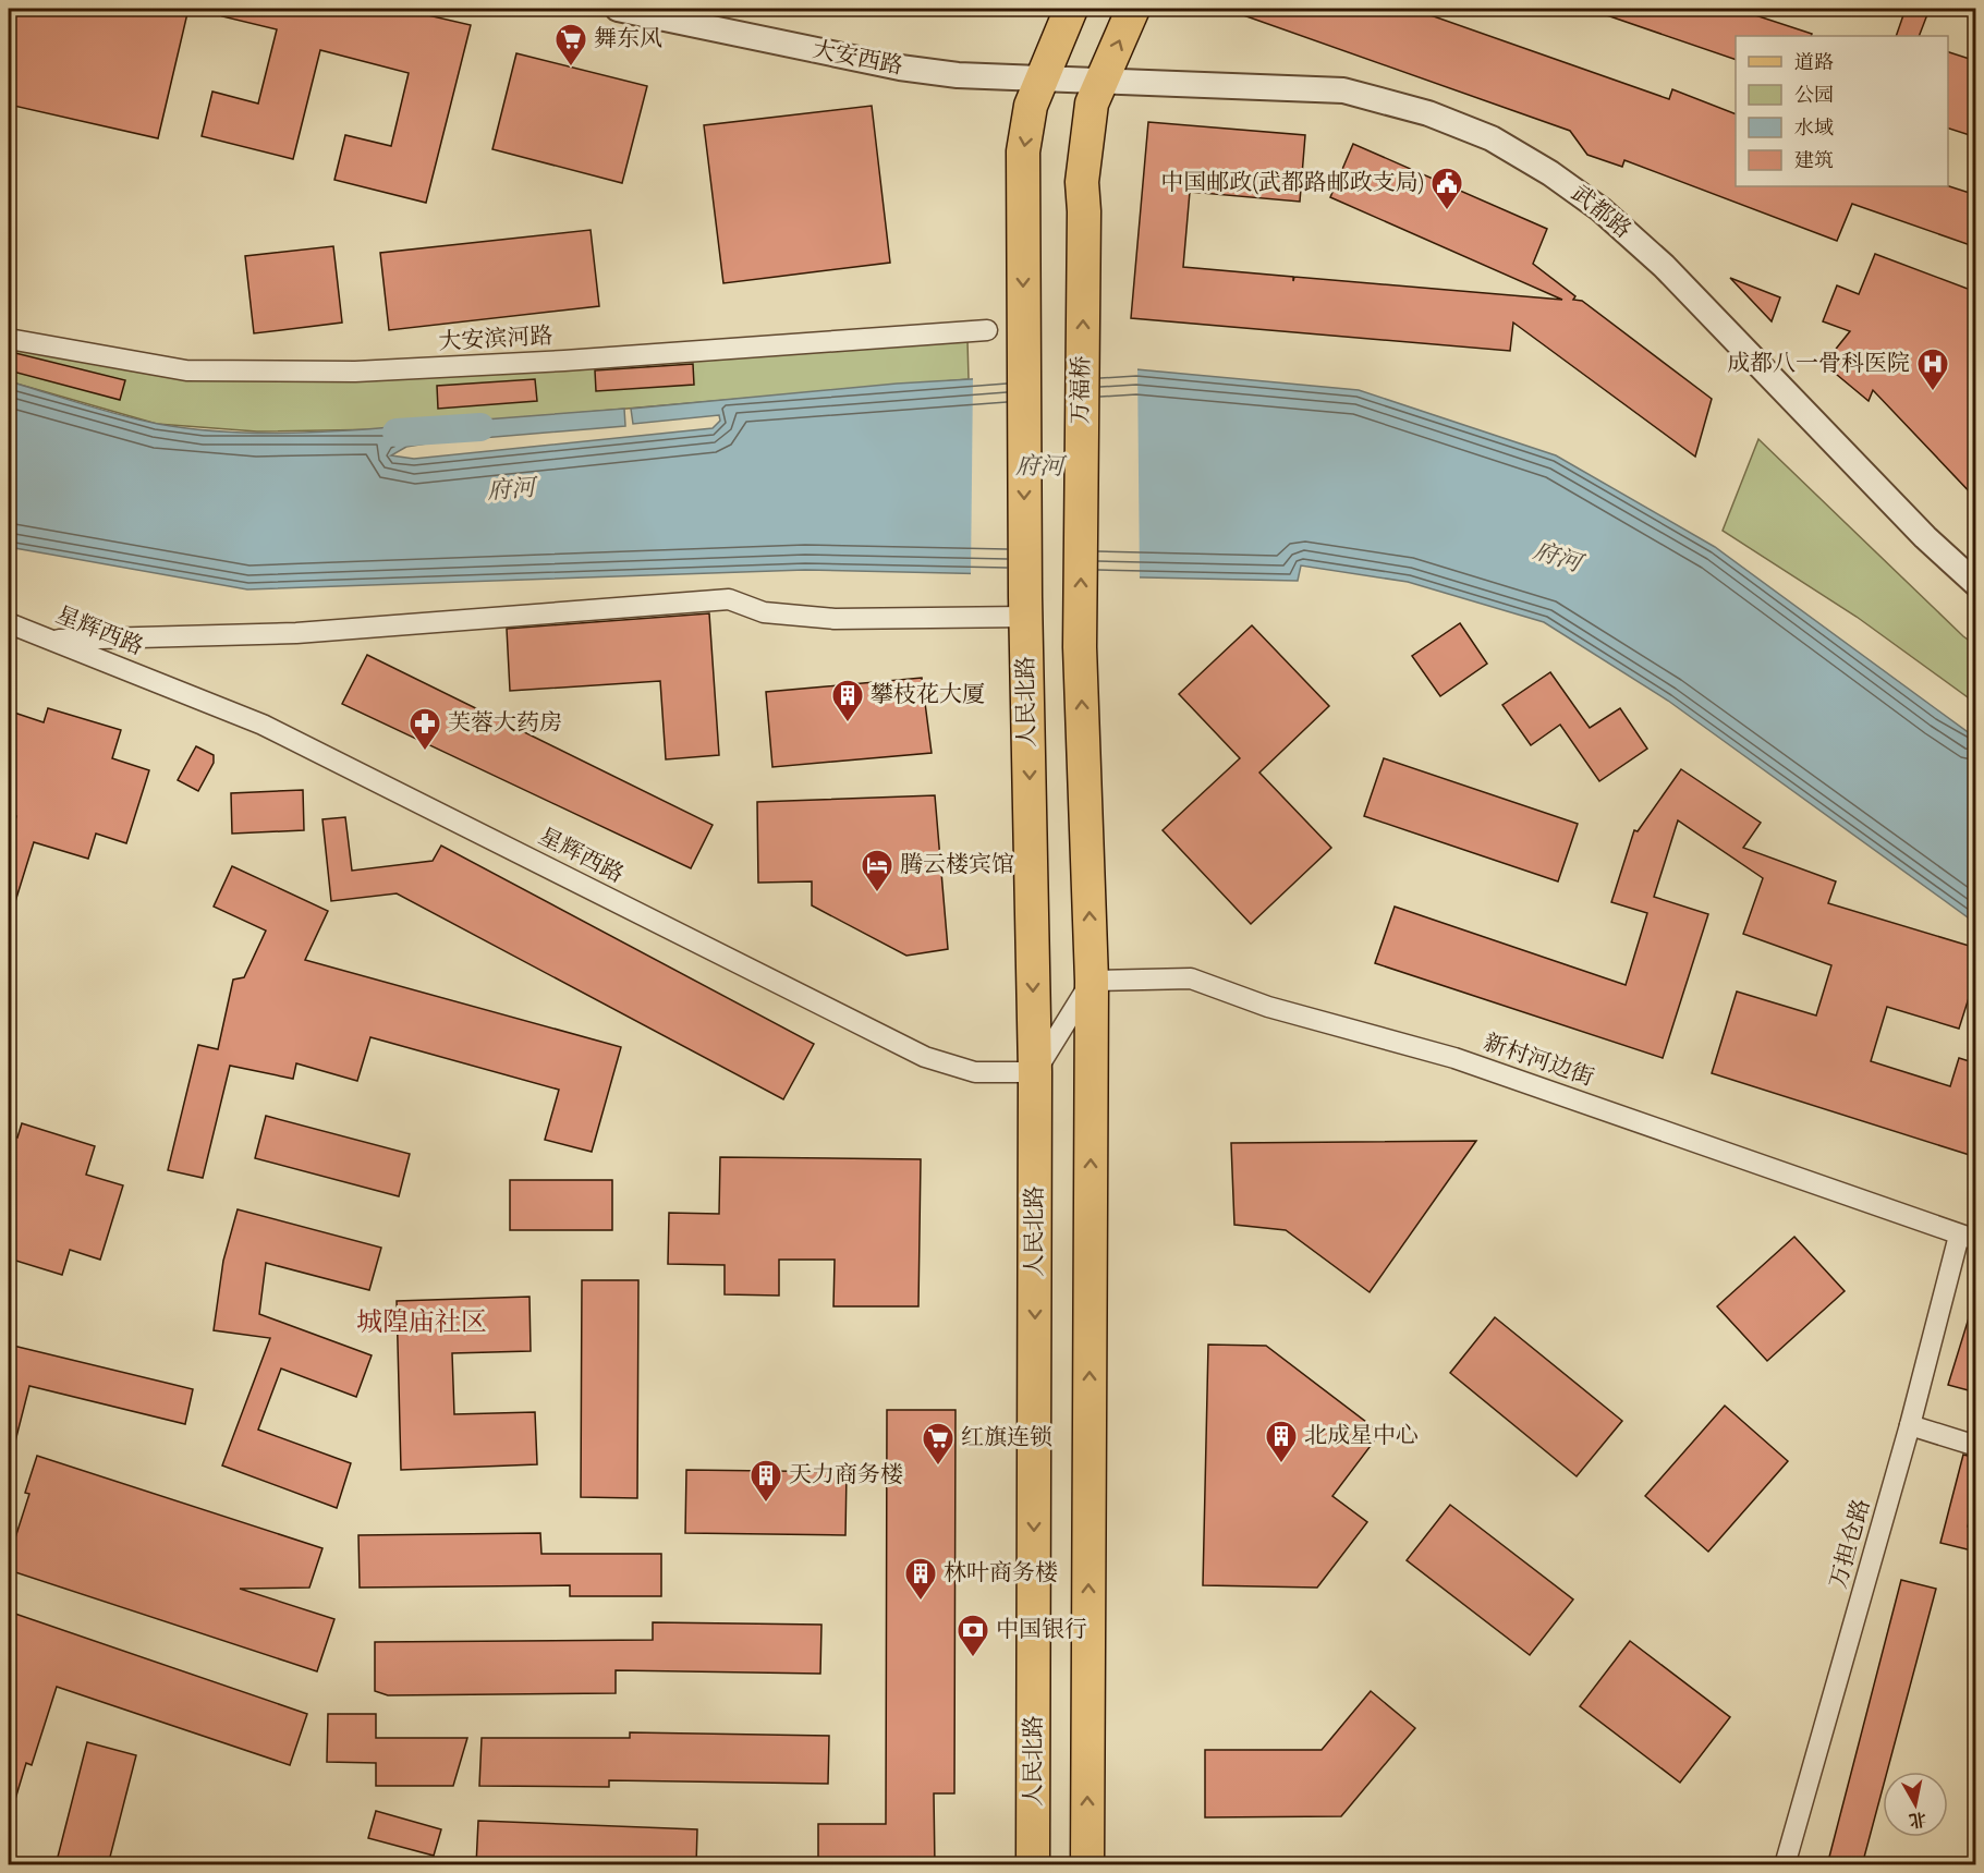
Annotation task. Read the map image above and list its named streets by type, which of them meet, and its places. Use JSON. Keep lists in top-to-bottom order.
{
  "streets": {
    "main road": ["万福桥", "人民北路"],
    "street": [
      "大安西路",
      "武都路",
      "大安滨河路",
      "星辉西路",
      "新村河边街",
      "万担仓路"
    ]
  },
  "crossings": [
    ["大安西路", "武都路"],
    ["大安西路", "万福桥"],
    ["武都路", "万福桥"],
    ["万福桥", "新村河边街"],
    ["星辉西路", "人民北路"],
    ["新村河边街", "万担仓路"]
  ],
  "districts": ["城隍庙社区"],
  "water": ["府河"],
  "places": {
    "supermarket": ["舞东风", "红旗连锁"],
    "public building": ["中国邮政(武都路邮政支局)"],
    "hospital": ["成都八一骨科医院"],
    "building": [
      "攀枝花大厦",
      "北成星中心",
      "天力商务楼",
      "林叶商务楼"
    ],
    "pharmacy": ["芙蓉大药房"],
    "hotel": ["腾云楼宾馆"],
    "bank": ["中国银行"]
  },
  "legend": [
    "道路",
    "公园",
    "水域",
    "建筑"
  ],
  "north": "bottom"
}
